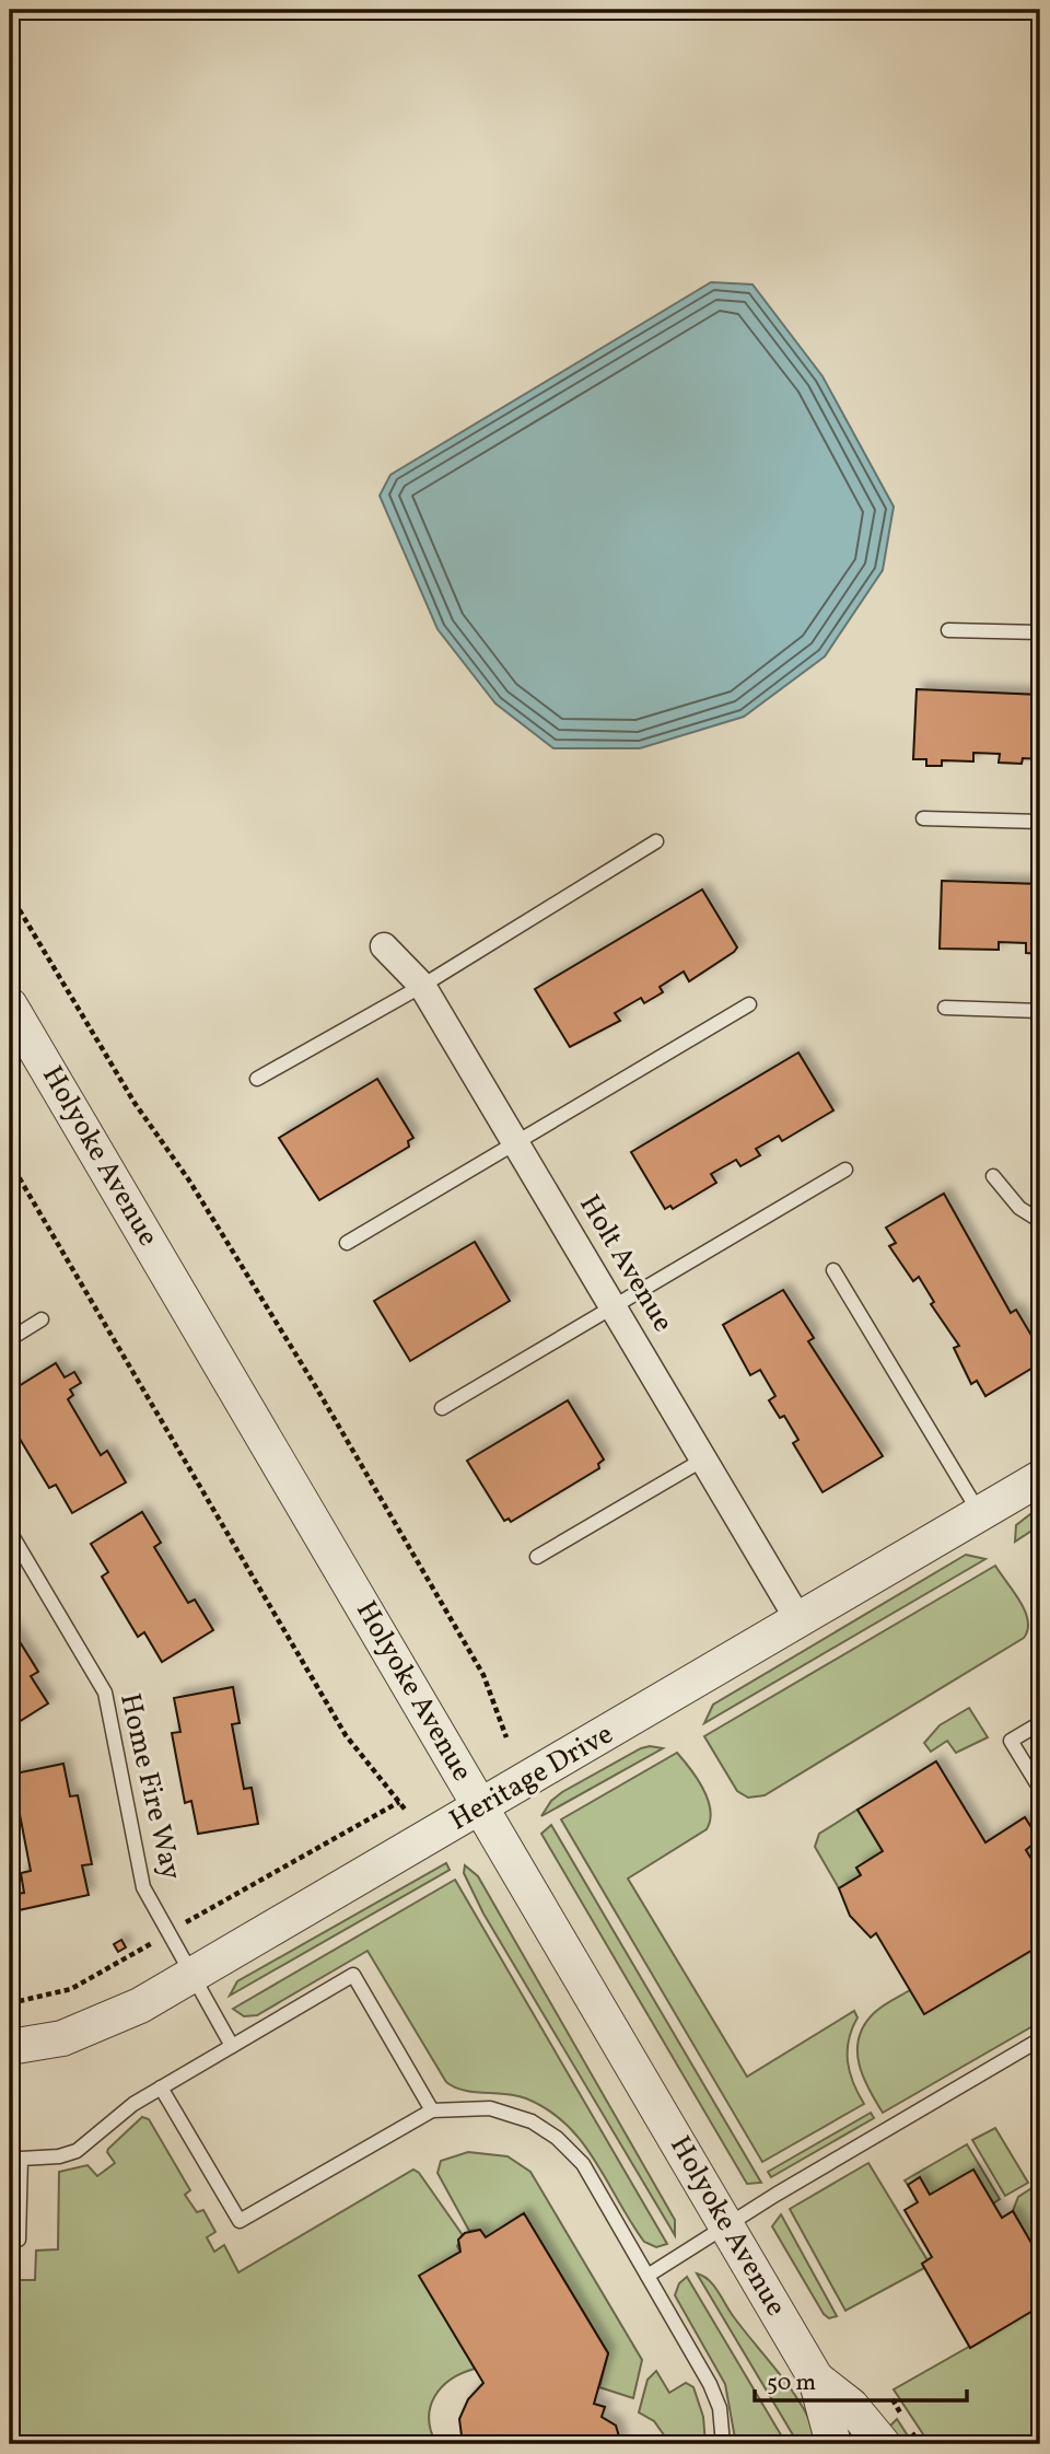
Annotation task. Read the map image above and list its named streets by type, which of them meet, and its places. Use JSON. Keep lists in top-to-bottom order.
{
  "streets": {
    "street": ["Holyoke Avenue", "Holt Avenue", "Heritage Drive"],
    "lane": ["Home Fire Way"]
  },
  "crossings": [
    ["Holyoke Avenue", "Heritage Drive"],
    ["Holt Avenue", "Heritage Drive"],
    ["Heritage Drive", "Home Fire Way"]
  ],
  "scale_bar": "50 m"
}
